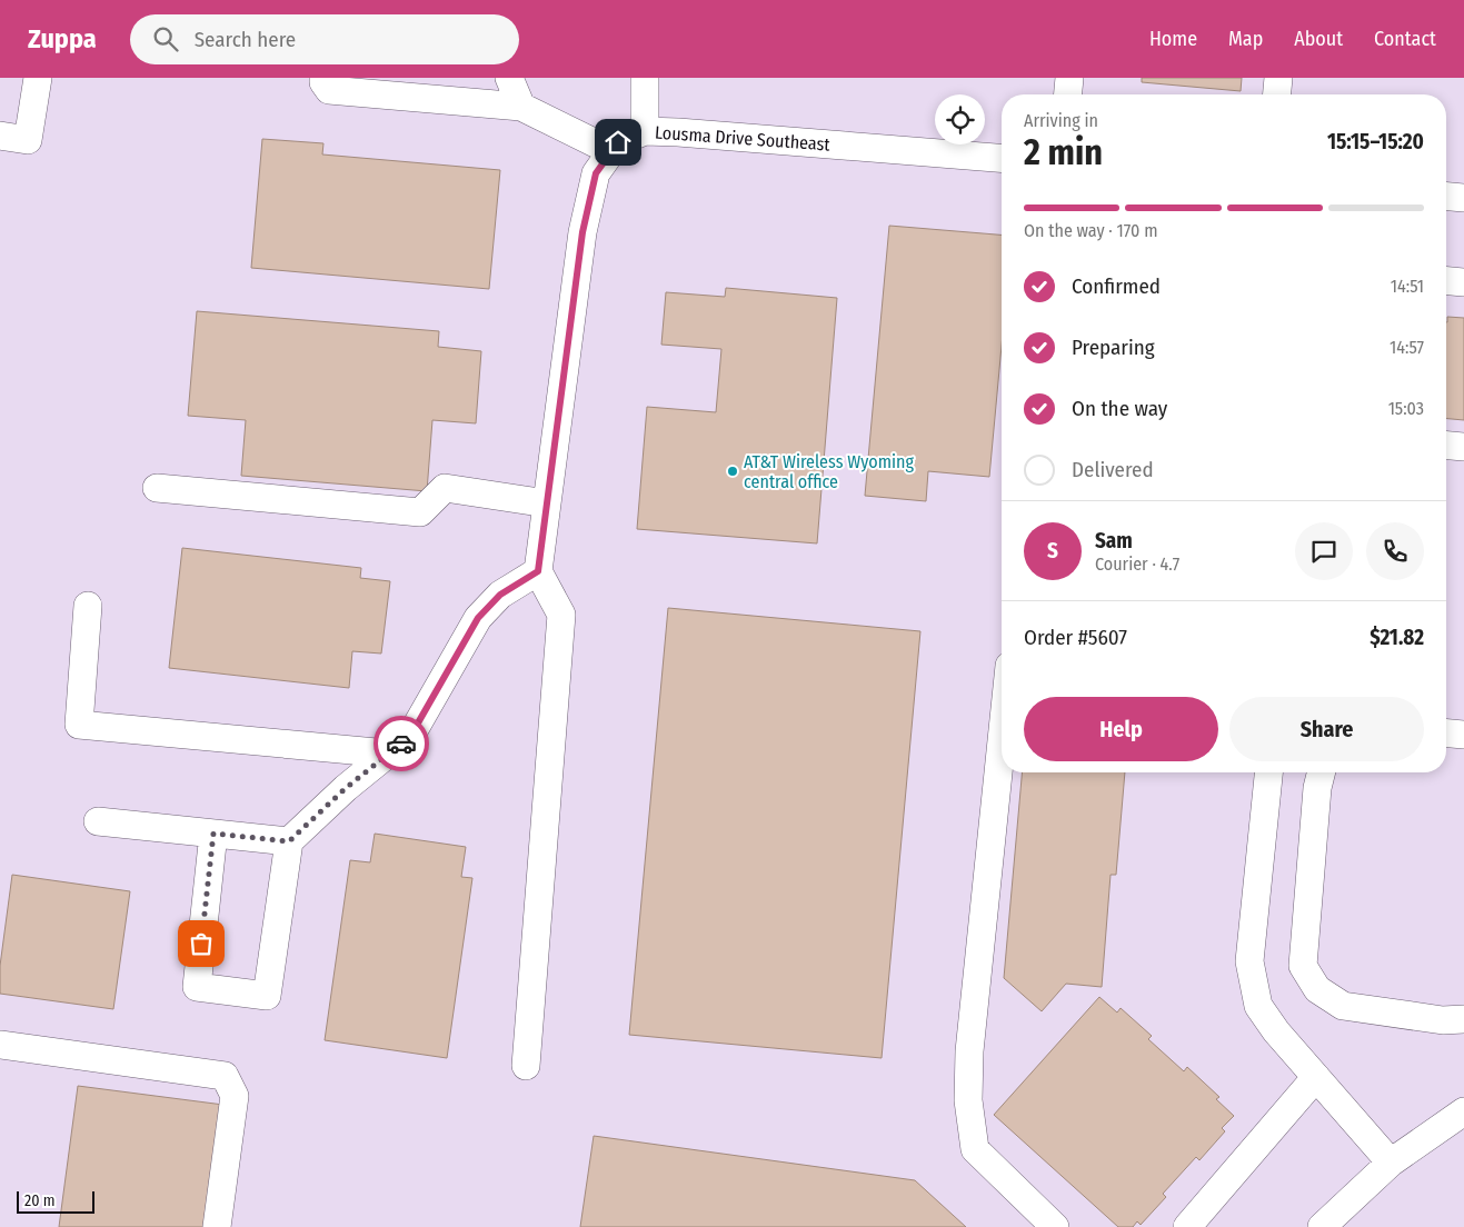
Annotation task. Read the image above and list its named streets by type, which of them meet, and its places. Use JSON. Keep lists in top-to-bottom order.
{
  "streets": {
    "street": ["Lousma Drive Southeast"]
  },
  "places": ["AT&T Wireless Wyoming central office"],
  "scale_bar": "20 m",
  "page": {
    "header": "Zuppa",
    "search": "Search here",
    "nav": [
      "Home",
      "Map",
      "About",
      "Contact"
    ],
    "heading": ["2 min", "Arriving in", "15:15–15:20"],
    "panel": [
      "Sam",
      "Courier · 4.7",
      "Order #5607",
      "$21.82"
    ],
    "bar": "On the way · 170 m",
    "list": [
      ["Confirmed", "14:51"],
      ["Preparing", "14:57"],
      ["On the way", "15:03"],
      "Delivered"
    ],
    "round": "S",
    "buttons": ["Help", "Share"],
    "scale": "20 m"
  }
}
